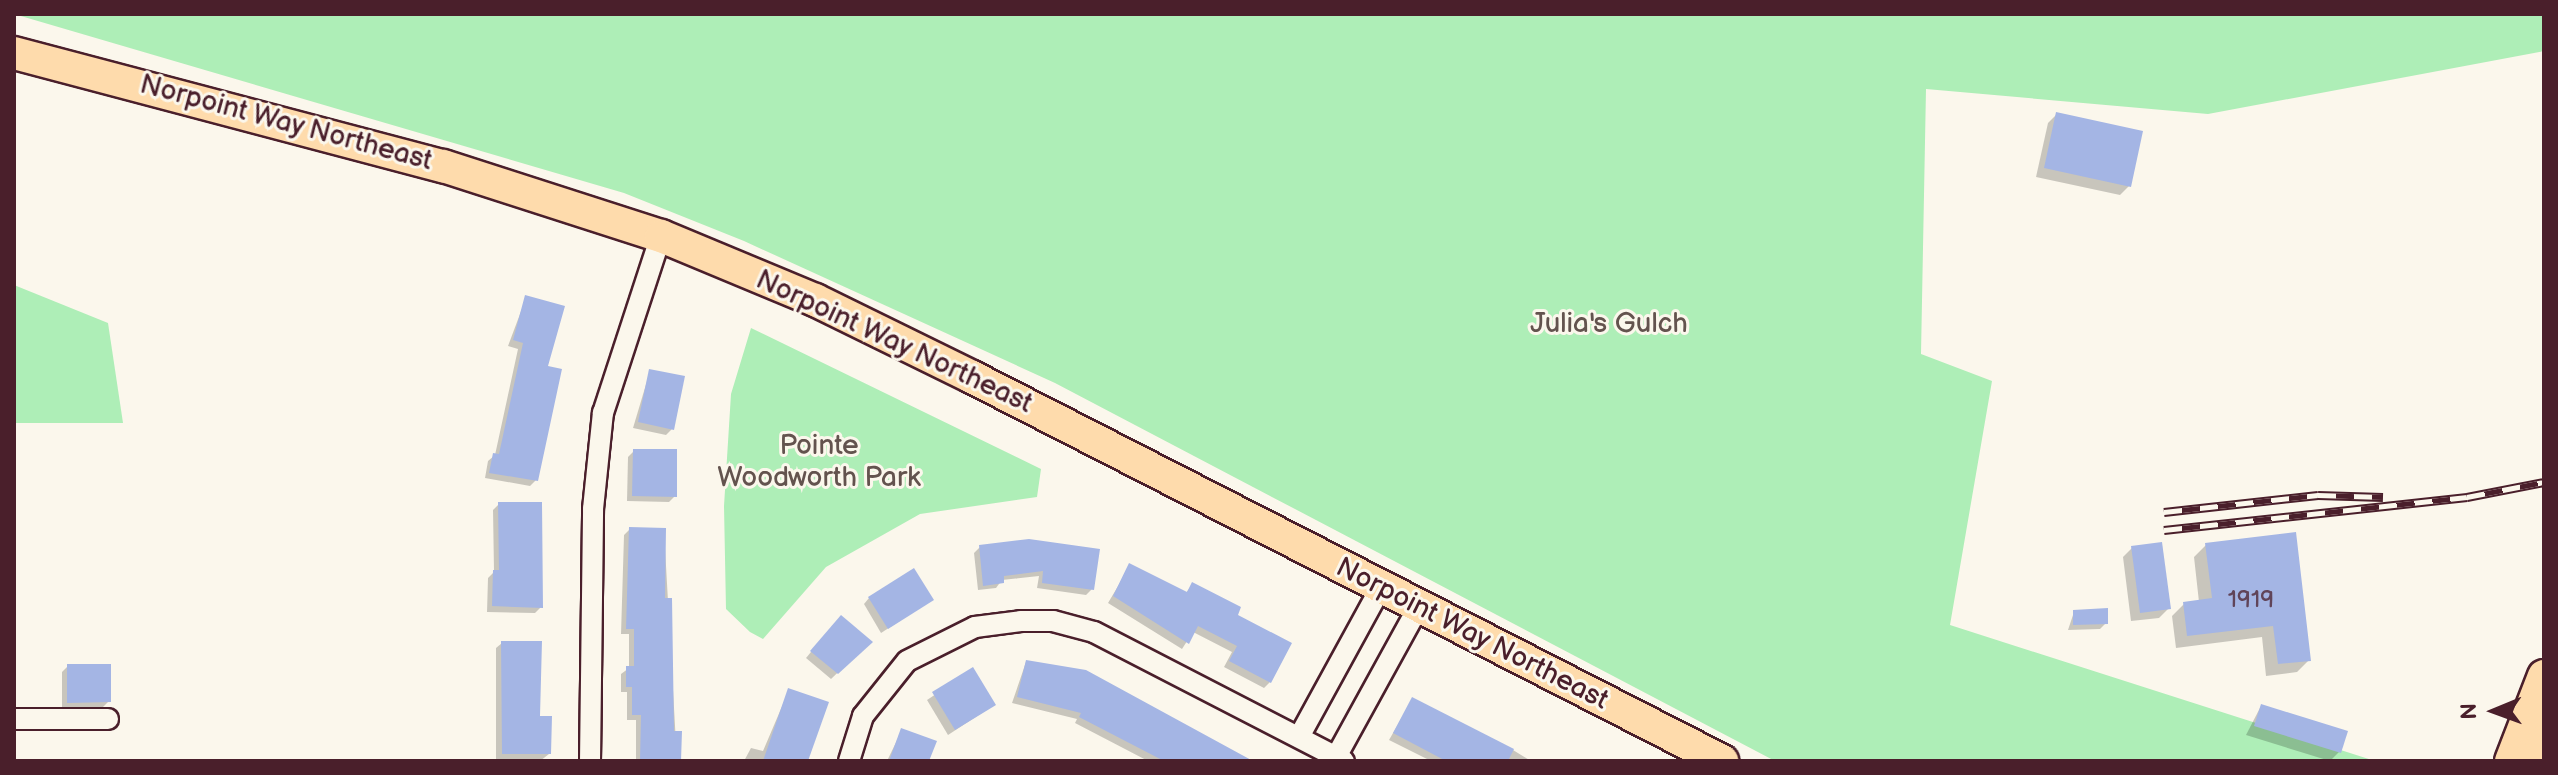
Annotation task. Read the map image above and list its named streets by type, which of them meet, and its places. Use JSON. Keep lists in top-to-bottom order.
{
  "streets": {
    "main road": ["Norpoint Way Northeast"]
  },
  "parks": ["Julia's Gulch", "Pointe Woodworth Park"],
  "house_numbers": ["1919"],
  "north": "left"
}
